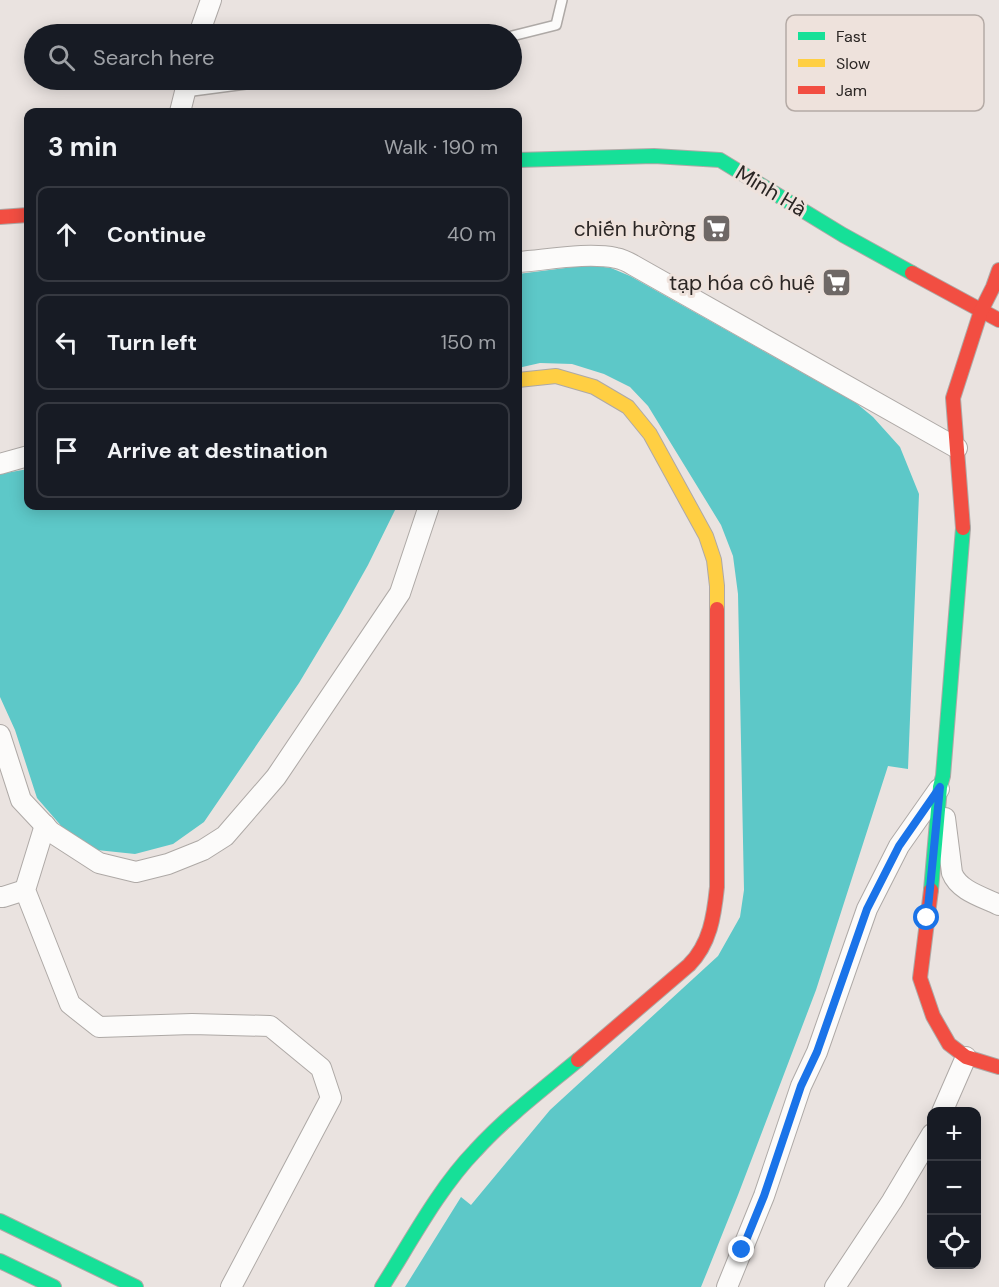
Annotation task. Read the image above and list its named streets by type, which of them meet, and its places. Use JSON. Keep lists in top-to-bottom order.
{
  "streets": {
    "street": ["Minh Hà"]
  },
  "places": {
    "supermarket": ["chiến hường", "tạp hóa cô huệ"]
  },
  "legend": ["Fast", "Slow", "Jam"],
  "page": {
    "search": "Search here",
    "heading": ["3 min", "Walk · 190 m"],
    "list": [
      ["Continue", "40 m"],
      ["Turn left", "150 m"],
      "Arrive at destination"
    ],
    "map_buttons": ["+", "−"]
  }
}
